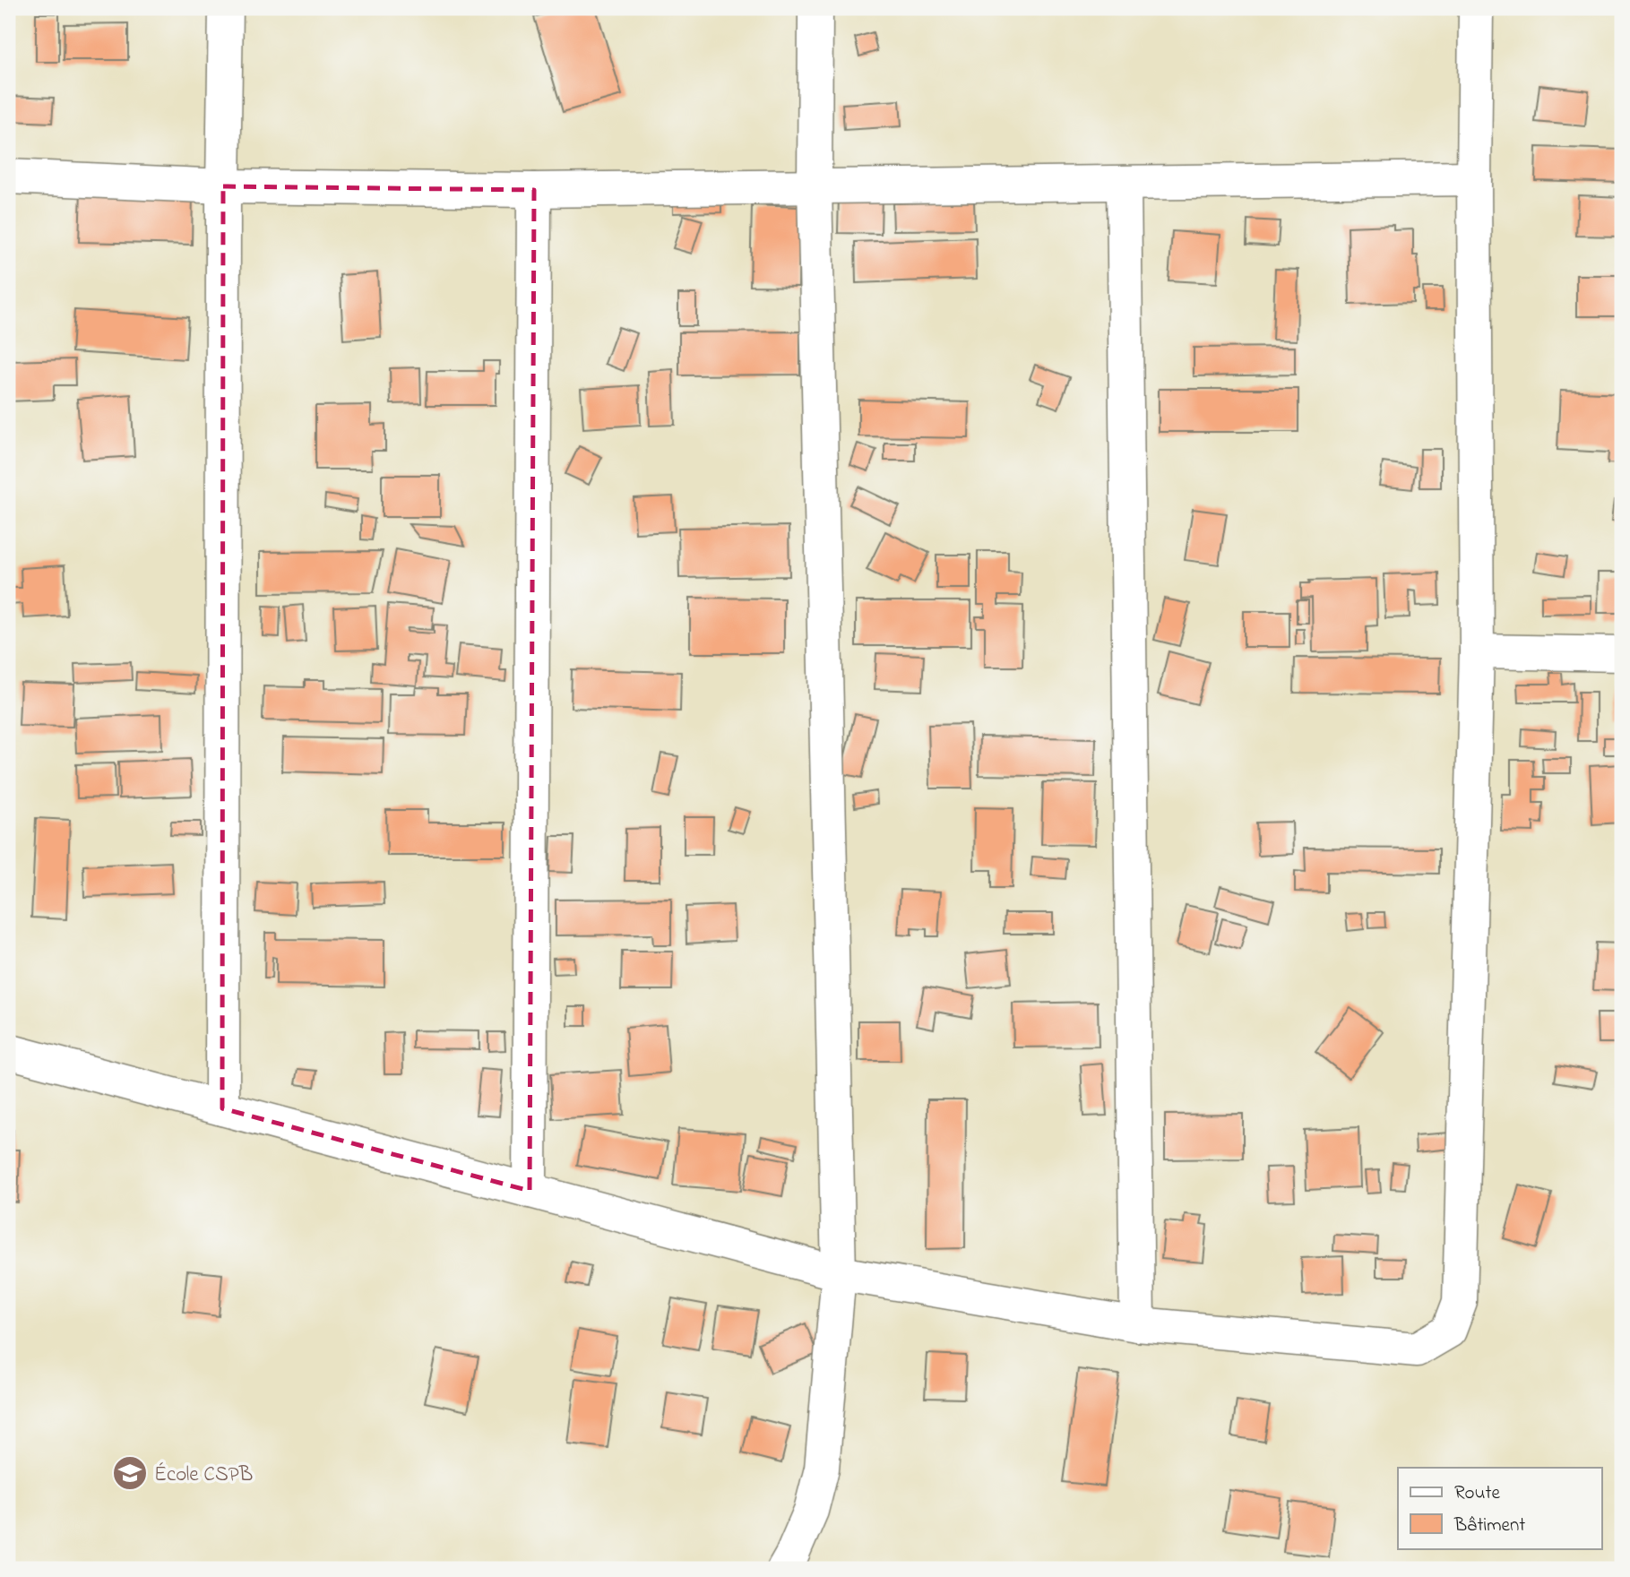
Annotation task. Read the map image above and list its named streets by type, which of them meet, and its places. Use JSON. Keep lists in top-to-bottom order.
{
  "places": {
    "school or university": ["École CSPB"]
  },
  "legend": ["Route", "Bâtiment"]
}
